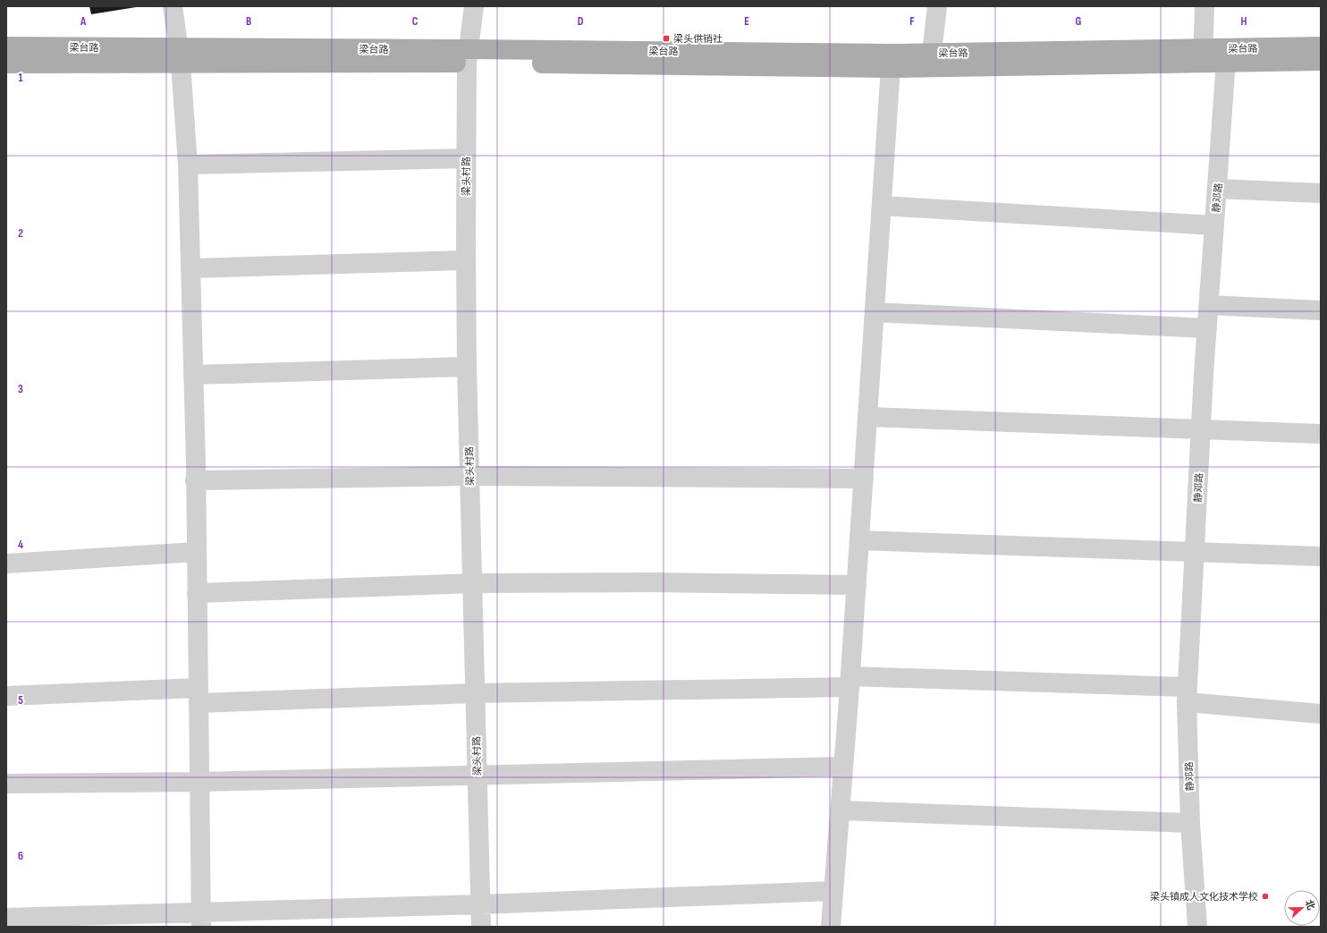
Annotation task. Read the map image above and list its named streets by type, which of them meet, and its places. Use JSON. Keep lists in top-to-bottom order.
{
  "streets": {
    "main road": ["梁台路"],
    "street": ["梁头村路", "静邓路"]
  },
  "crossings": [
    ["梁台路", "梁头村路"],
    ["梁台路", "静邓路"]
  ],
  "places": {
    "transit": ["梁头供销社"],
    "other": ["梁头镇成人文化技术学校"]
  },
  "north": "right",
  "grid": {
    "columns": [
      "A",
      "B",
      "C",
      "D",
      "E",
      "F",
      "G",
      "H"
    ],
    "rows": [
      "1",
      "2",
      "3",
      "4",
      "5",
      "6"
    ]
  }
}
